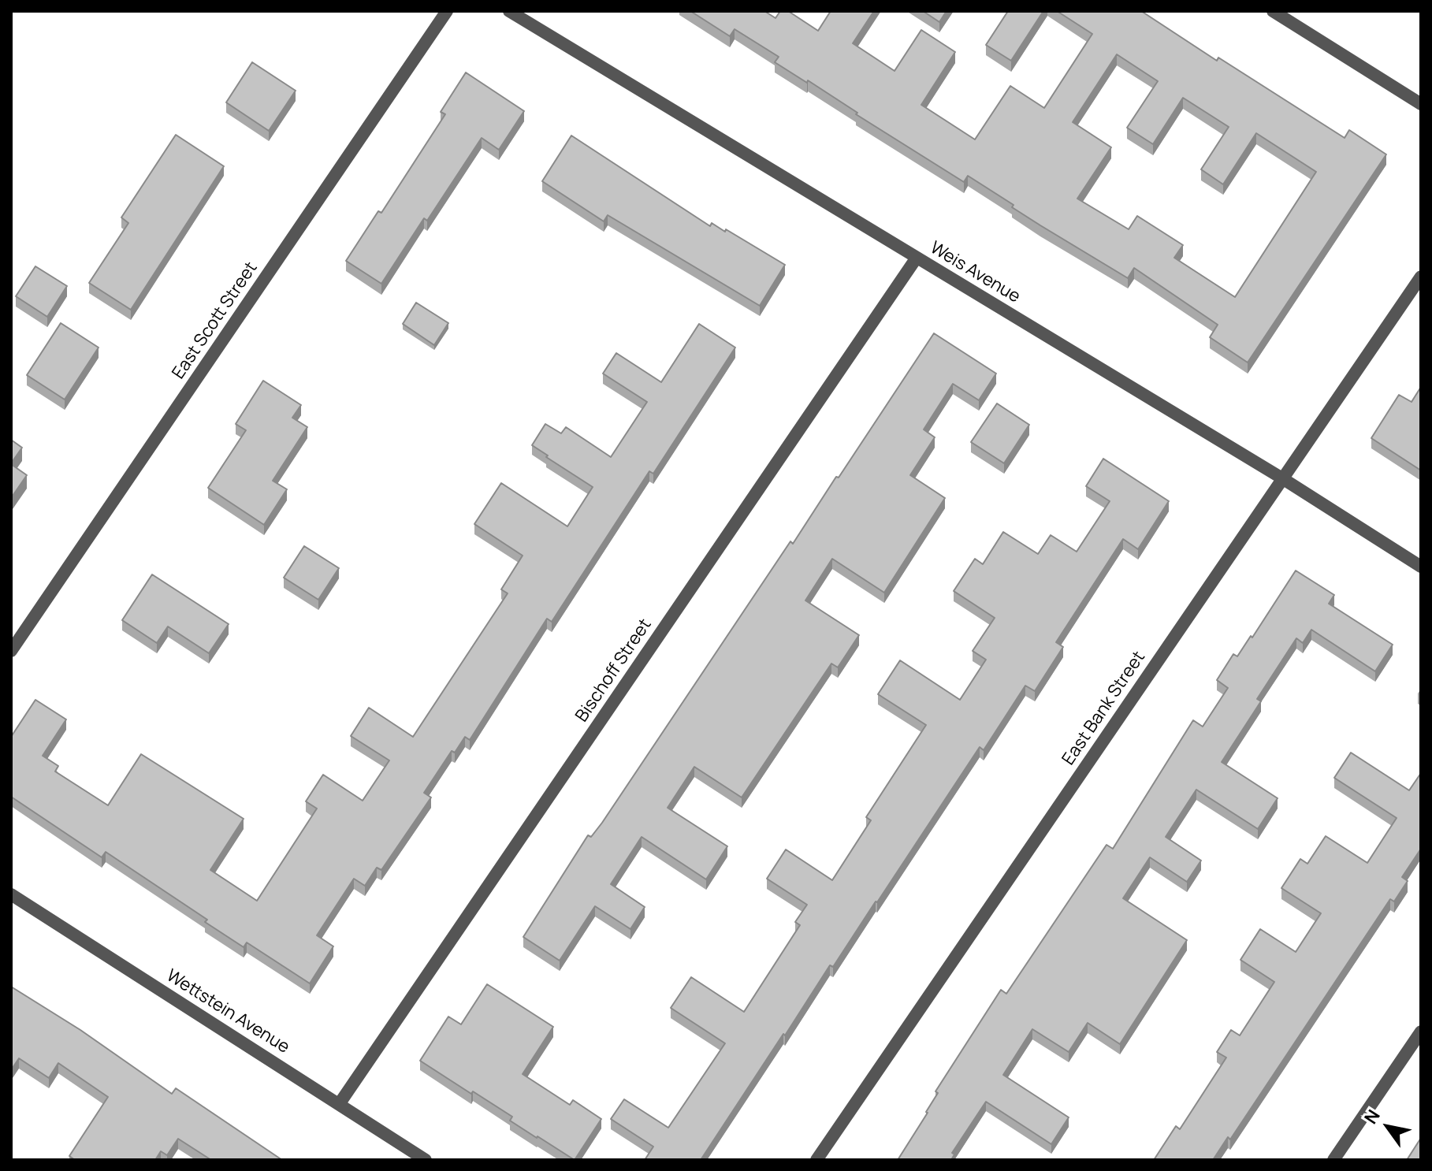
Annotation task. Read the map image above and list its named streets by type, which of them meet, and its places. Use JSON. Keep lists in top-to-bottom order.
{
  "streets": {
    "street": [
      "Weis Avenue",
      "East Scott Street",
      "Bischoff Street",
      "East Bank Street",
      "Wettstein Avenue"
    ]
  },
  "crossings": [
    ["Weis Avenue", "Bischoff Street"],
    ["Weis Avenue", "East Bank Street"],
    ["Bischoff Street", "Wettstein Avenue"]
  ],
  "north": "top left"
}
